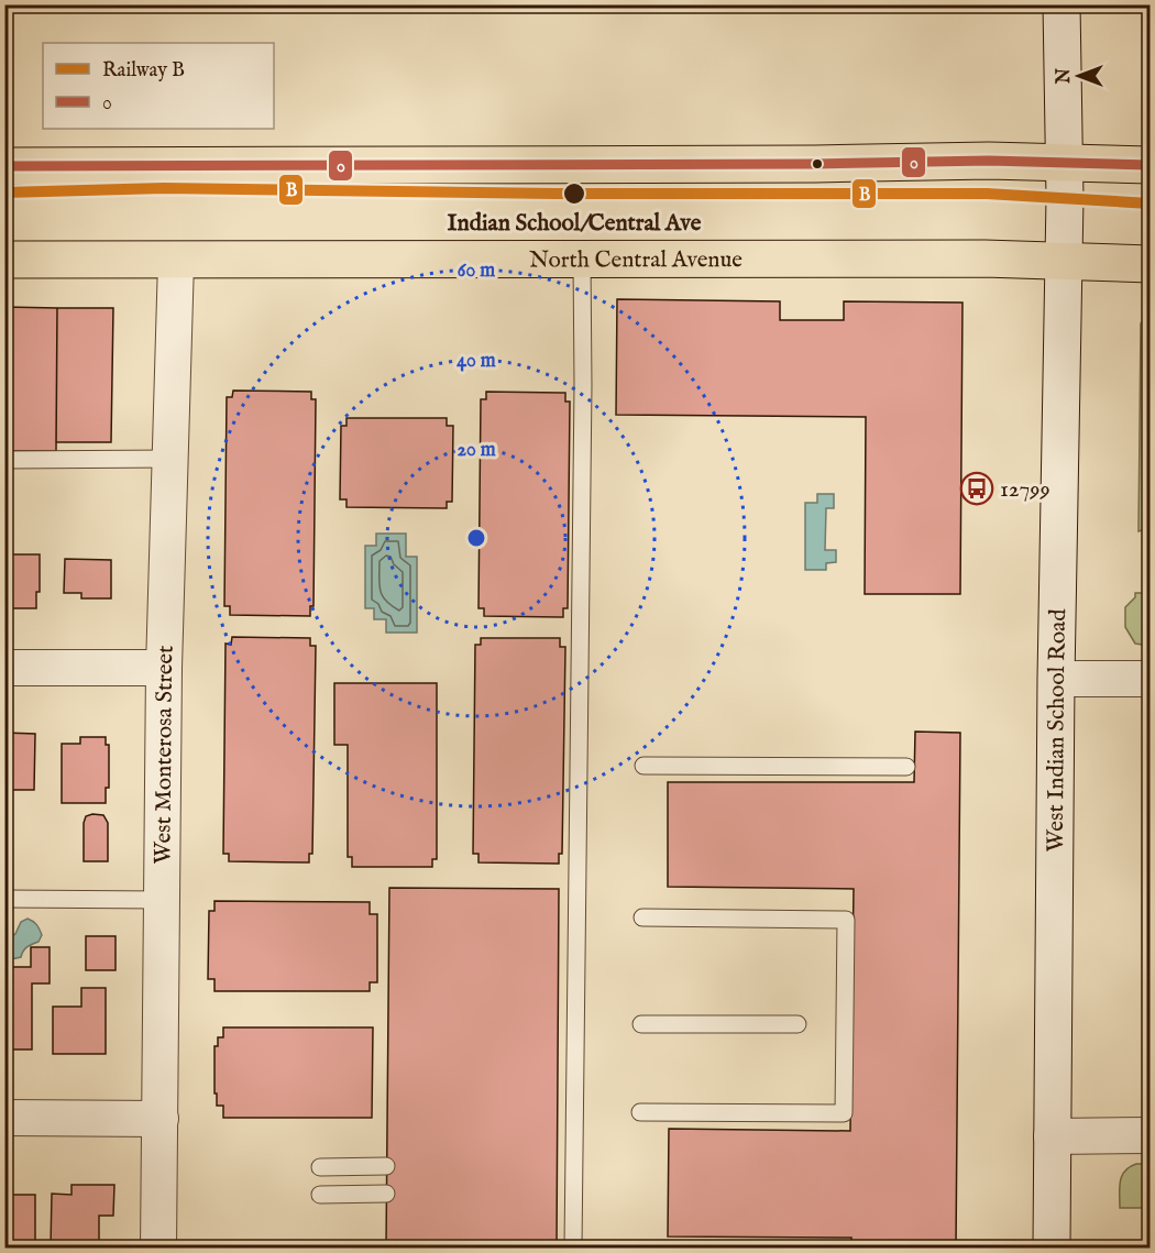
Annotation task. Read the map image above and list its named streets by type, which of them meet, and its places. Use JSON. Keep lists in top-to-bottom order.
{
  "streets": {
    "main road": ["North Central Avenue", "West Indian School Road"],
    "street": ["West Monterosa Street"]
  },
  "crossings": [
    ["North Central Avenue", "West Indian School Road"],
    ["North Central Avenue", "West Monterosa Street"]
  ],
  "places": {
    "other": ["Indian School/Central Ave"],
    "bus stop": ["12799"]
  },
  "lines": ["transit line 0", "rail line B"],
  "legend": ["Railway B", "0"],
  "north": "left",
  "rings": ["60 m", "40 m", "20 m"]
}
